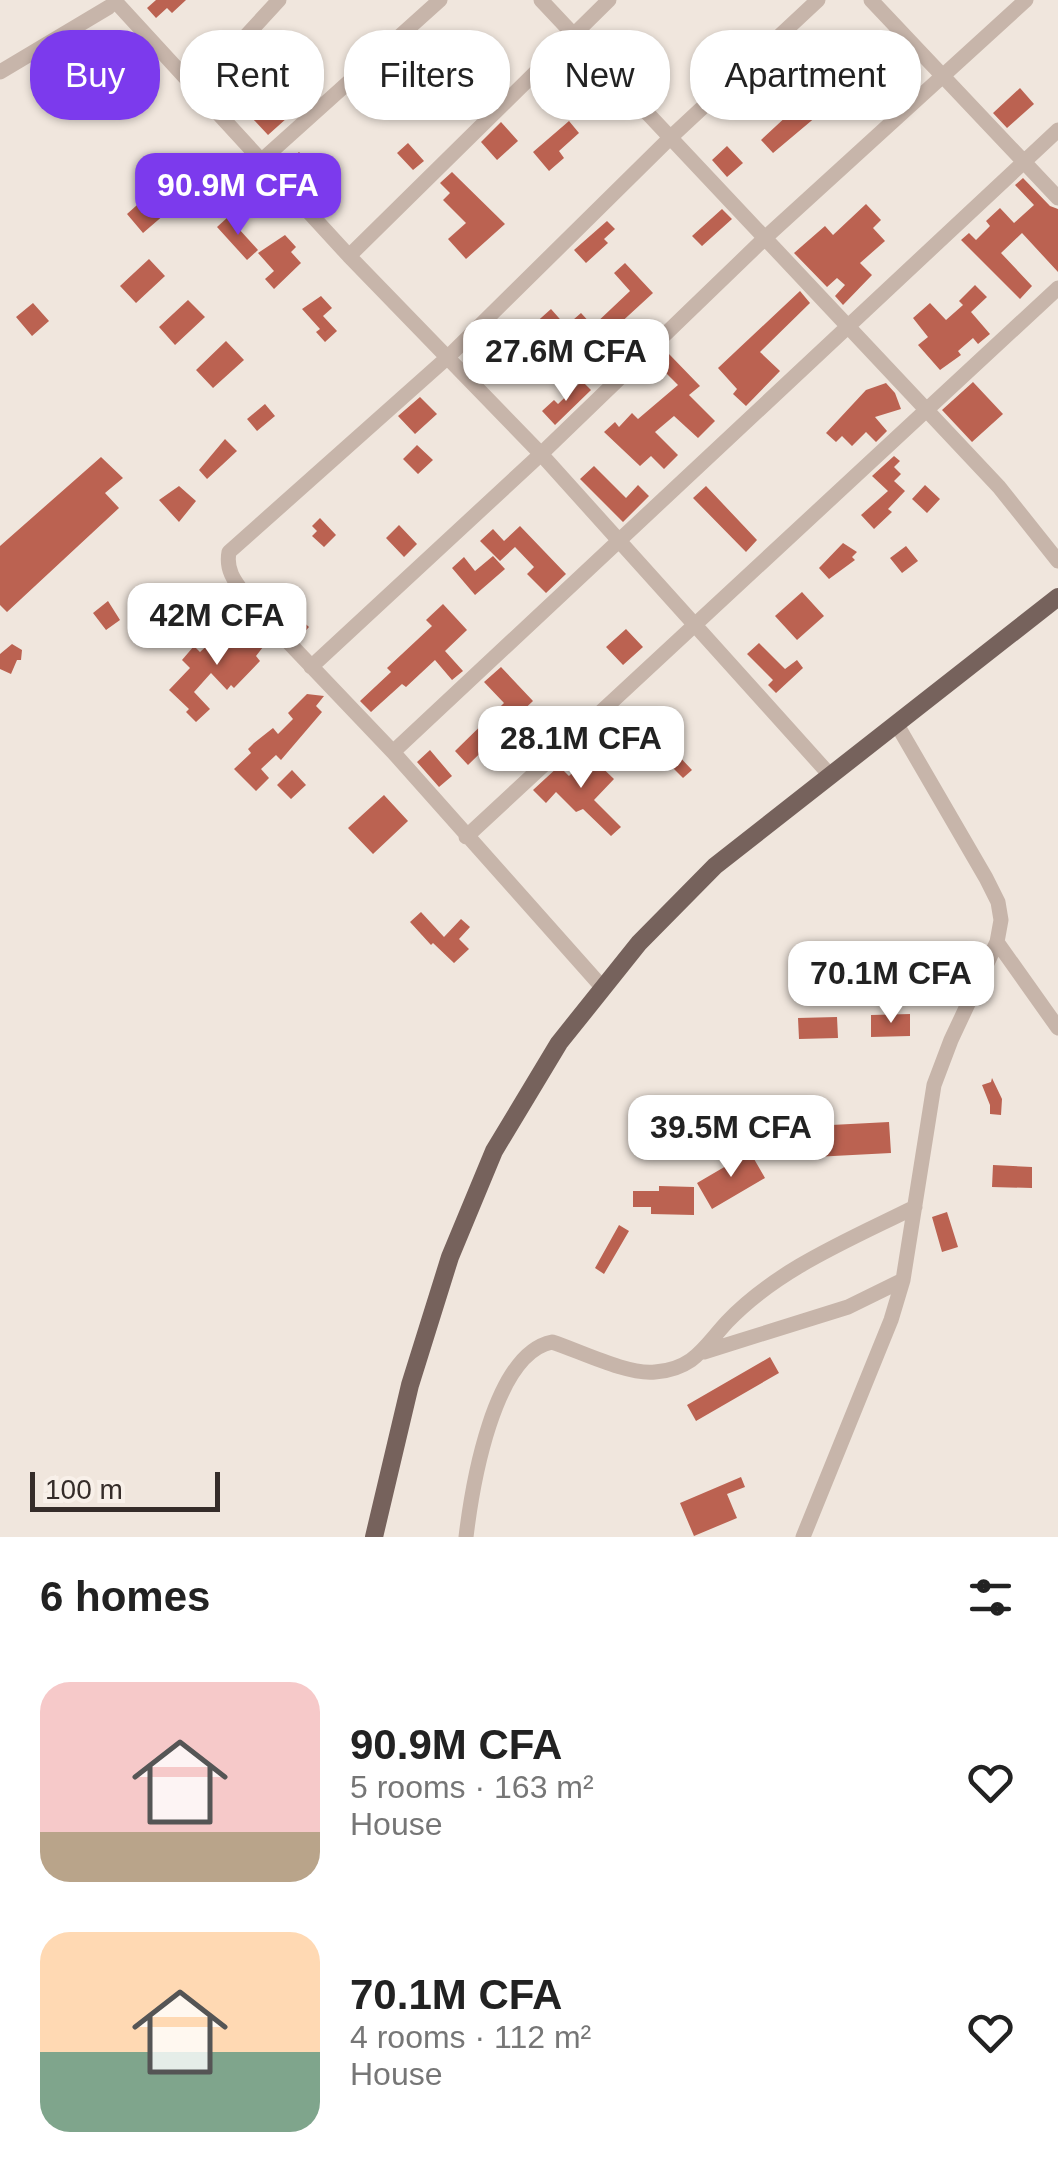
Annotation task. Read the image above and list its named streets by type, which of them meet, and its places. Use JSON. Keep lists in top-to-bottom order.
{
  "scale_bar": "100 m",
  "page": {
    "chip": [
      "Buy",
      "Rent",
      "Filters",
      "New",
      "Apartment"
    ],
    "price": [
      "90.9M CFA",
      "27.6M CFA",
      "42M CFA",
      "28.1M CFA",
      "70.1M CFA",
      "39.5M CFA"
    ],
    "scale": "100 m",
    "heading": "6 homes",
    "list": [
      {
        "name": "90.9M CFA",
        "note": "5 rooms · 163 m² · House"
      },
      {
        "name": "70.1M CFA",
        "note": "4 rooms · 112 m² · House"
      }
    ]
  }
}
